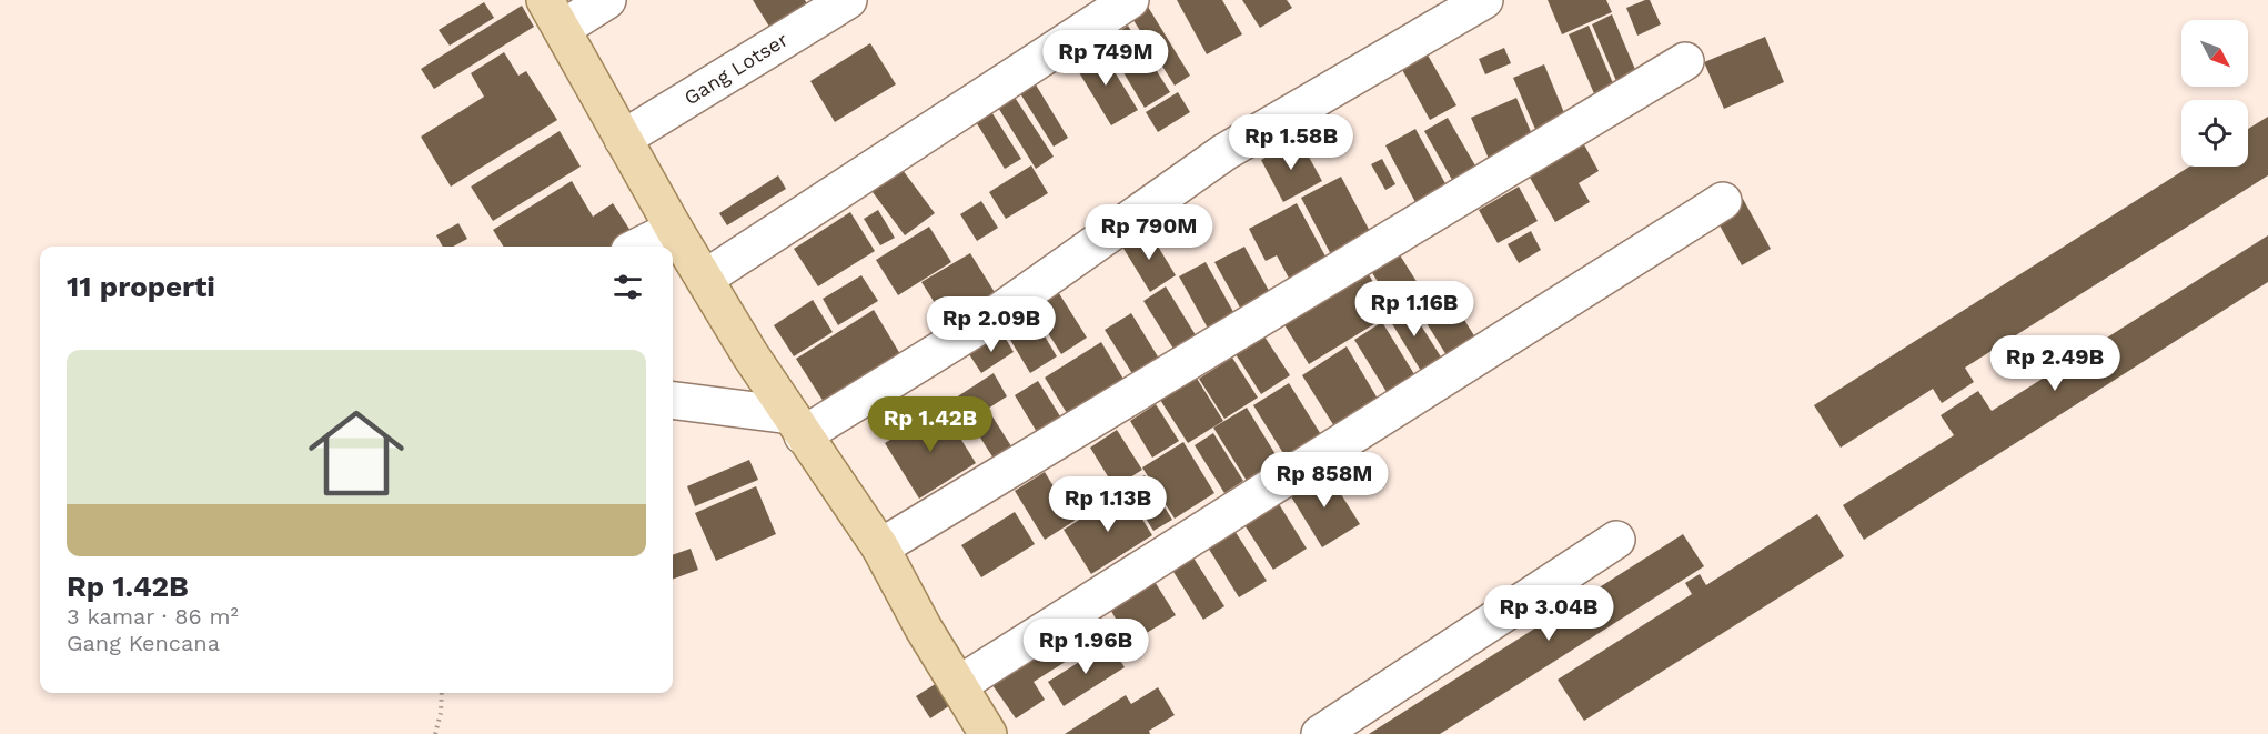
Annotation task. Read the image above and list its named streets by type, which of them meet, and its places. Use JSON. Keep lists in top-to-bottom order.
{
  "streets": {
    "street": ["Gang Lotser"]
  },
  "north": "bottom right",
  "page": {
    "price": [
      "Rp 749M",
      "Rp 1.58B",
      "Rp 790M",
      "Rp 1.16B",
      "Rp 2.09B",
      "Rp 2.49B",
      "Rp 1.42B",
      "Rp 858M",
      "Rp 1.13B",
      "Rp 3.04B",
      "Rp 1.96B"
    ],
    "heading": "11 properti",
    "list": [
      {
        "name": "Rp 1.42B",
        "note": "3 kamar · 86 m² · Gang Kencana"
      }
    ]
  }
}
